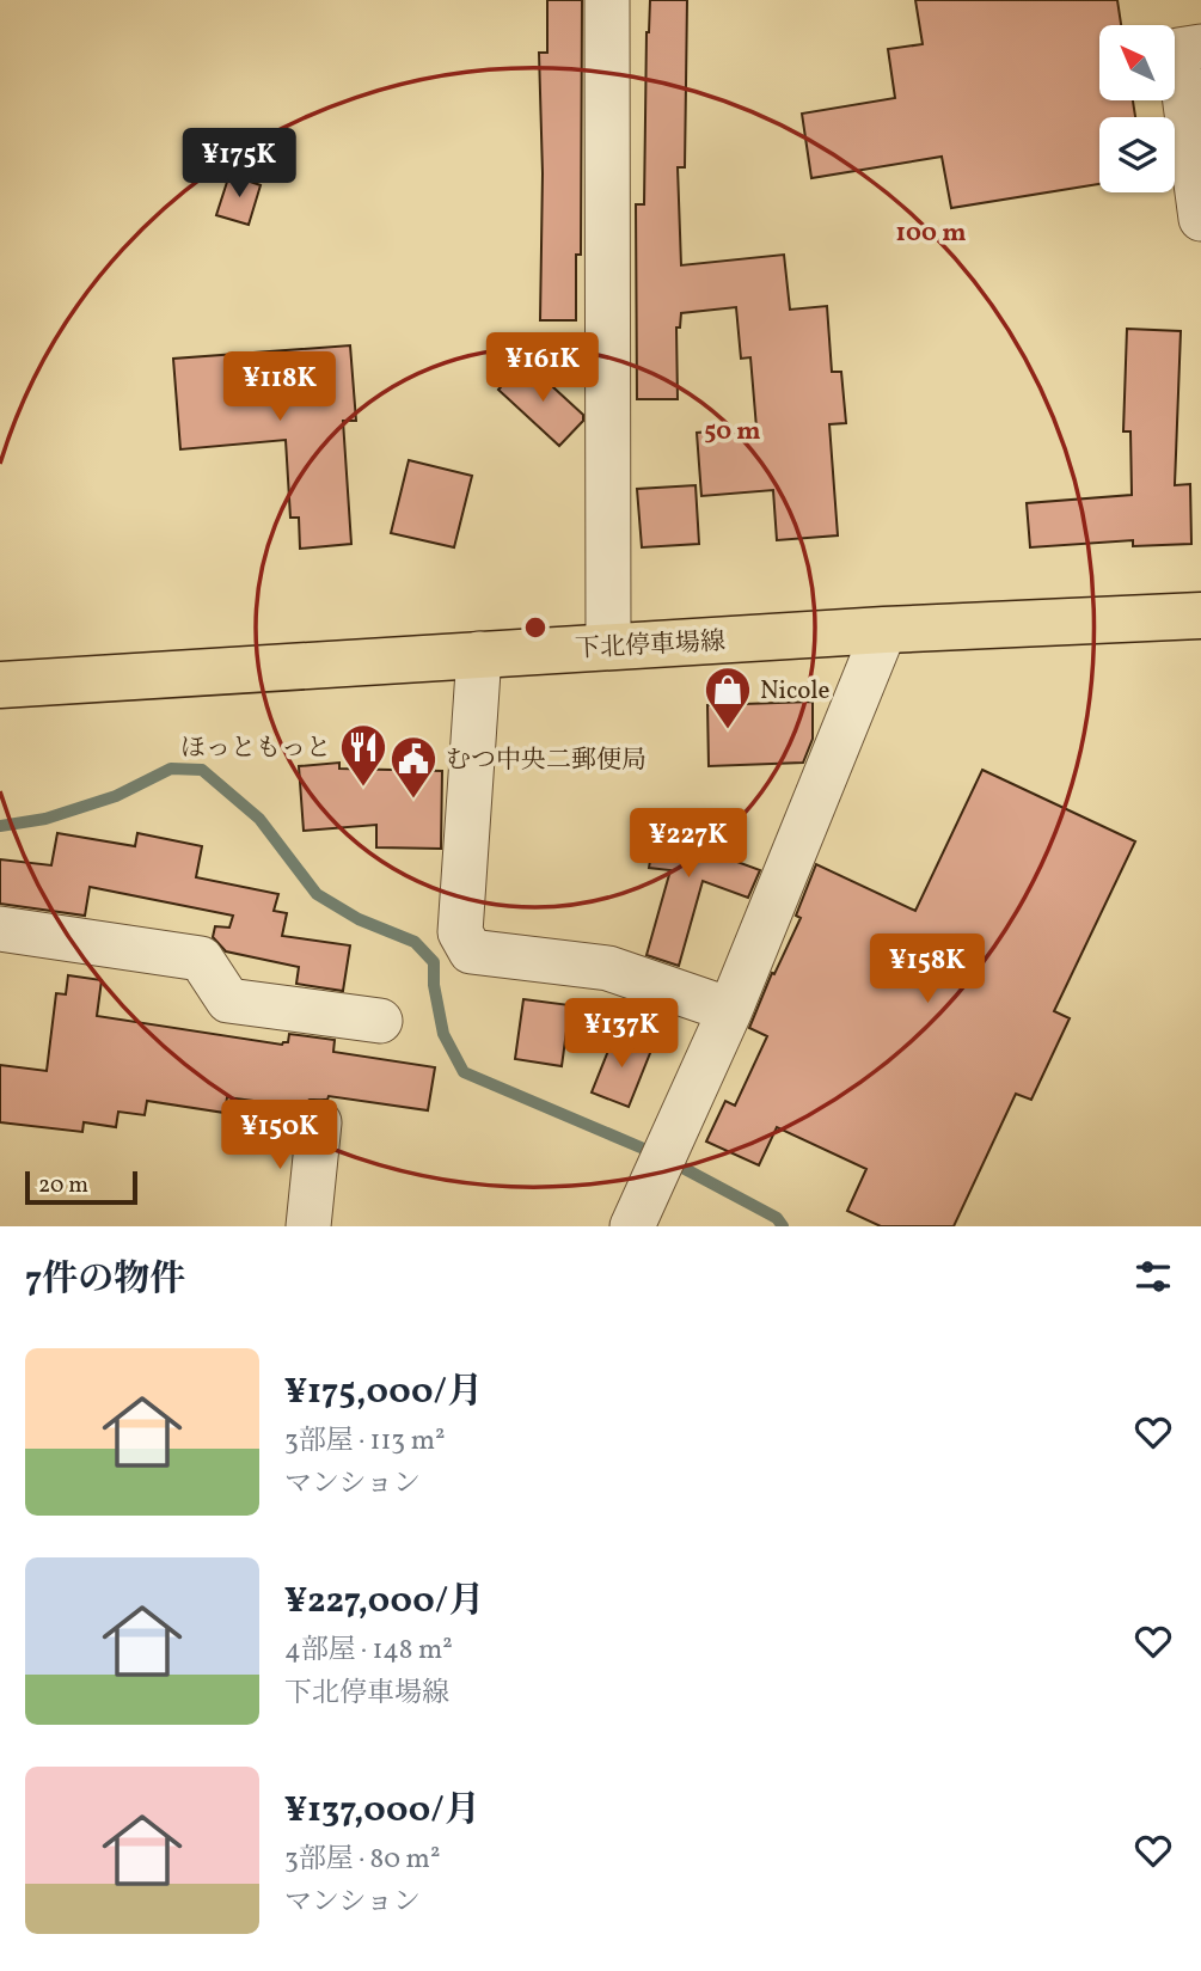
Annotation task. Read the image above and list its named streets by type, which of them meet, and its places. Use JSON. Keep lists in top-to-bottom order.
{
  "streets": {
    "main road": ["下北停車場線"]
  },
  "places": {
    "shop": ["Nicole"],
    "restaurant": ["ほっともっと"],
    "public building": ["むつ中央二郵便局"]
  },
  "scale_bar": "20 m",
  "north": "top left",
  "page": {
    "price": [
      "¥175K",
      "¥161K",
      "¥118K",
      "¥227K",
      "¥158K",
      "¥137K",
      "¥150K"
    ],
    "scale": "20 m",
    "heading": "7件の物件",
    "list": [
      {
        "name": "¥175,000/月",
        "note": "3部屋 · 113 m² · マンション"
      },
      {
        "name": "¥227,000/月",
        "note": "4部屋 · 148 m² · 下北停車場線"
      },
      {
        "name": "¥137,000/月",
        "note": "3部屋 · 80 m² · マンション"
      }
    ]
  },
  "rings": ["100 m", "50 m"]
}
